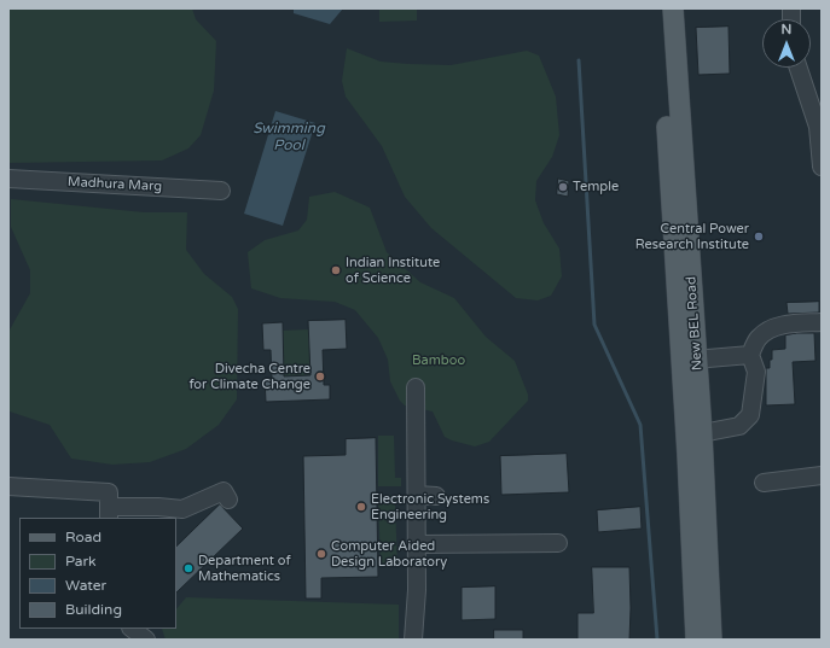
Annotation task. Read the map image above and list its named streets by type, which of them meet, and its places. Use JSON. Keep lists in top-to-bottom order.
{
  "streets": {
    "main road": ["New BEL Road"],
    "lane": ["Madhura Marg"]
  },
  "water": ["Swimming Pool"],
  "parks": ["Bamboo"],
  "places": [
    "Temple",
    "Central Power Research Institute",
    "Indian Institute of Science",
    "Divecha Centre for Climate Change",
    "Electronic Systems Engineering",
    "Computer Aided Design Laboratory",
    "Department of Mathematics"
  ],
  "legend": [
    "Road",
    "Park",
    "Water",
    "Building"
  ],
  "north": "top"
}
